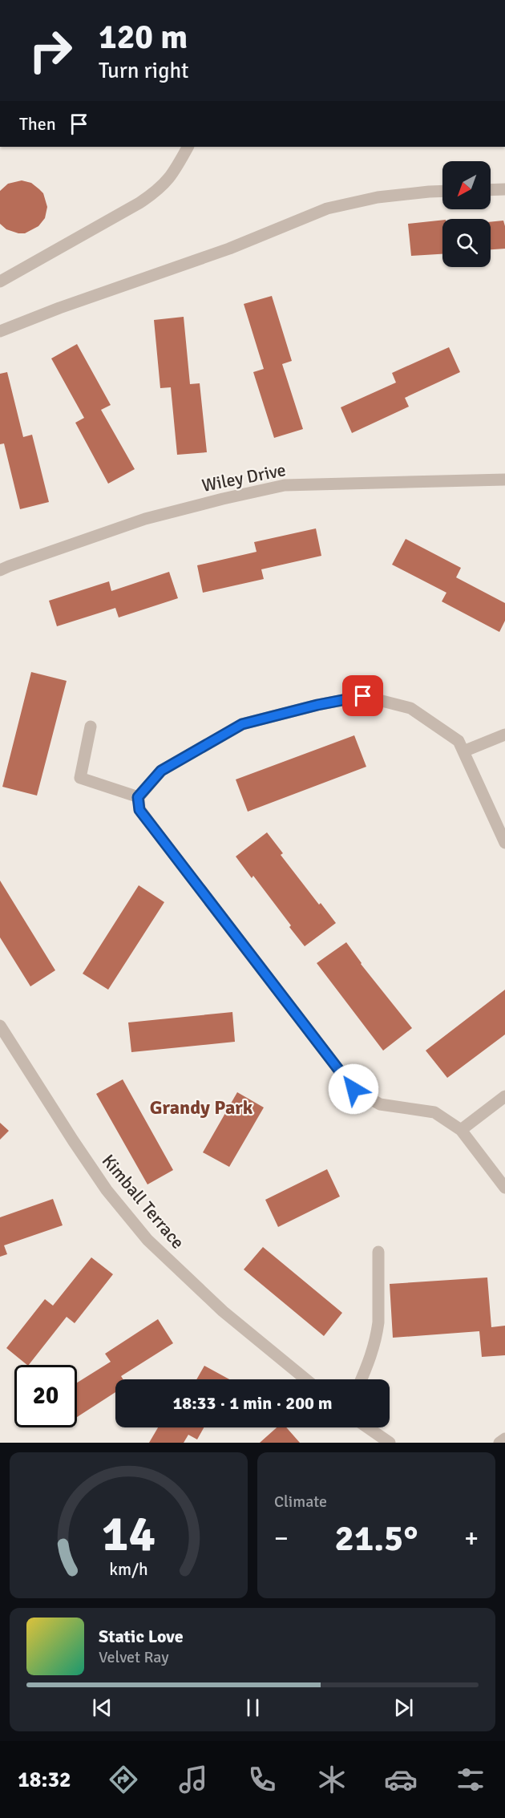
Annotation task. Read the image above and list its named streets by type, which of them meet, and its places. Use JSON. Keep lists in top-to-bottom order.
{
  "streets": {
    "street": ["Wiley Drive", "Kimball Terrace"]
  },
  "districts": ["Grandy Park"],
  "north": "bottom left",
  "page": {
    "turn": ["120 m", "Turn right"],
    "then": "Then",
    "limit": "20",
    "trip": "18:33 · 1 min · 200 m",
    "tile": "Climate",
    "heat": ["−", "21.5°", "+"],
    "song": ["Static Love", "Velvet Ray"],
    "tabs": "18:32",
    "gauge": ["14", "km/h"]
  }
}
